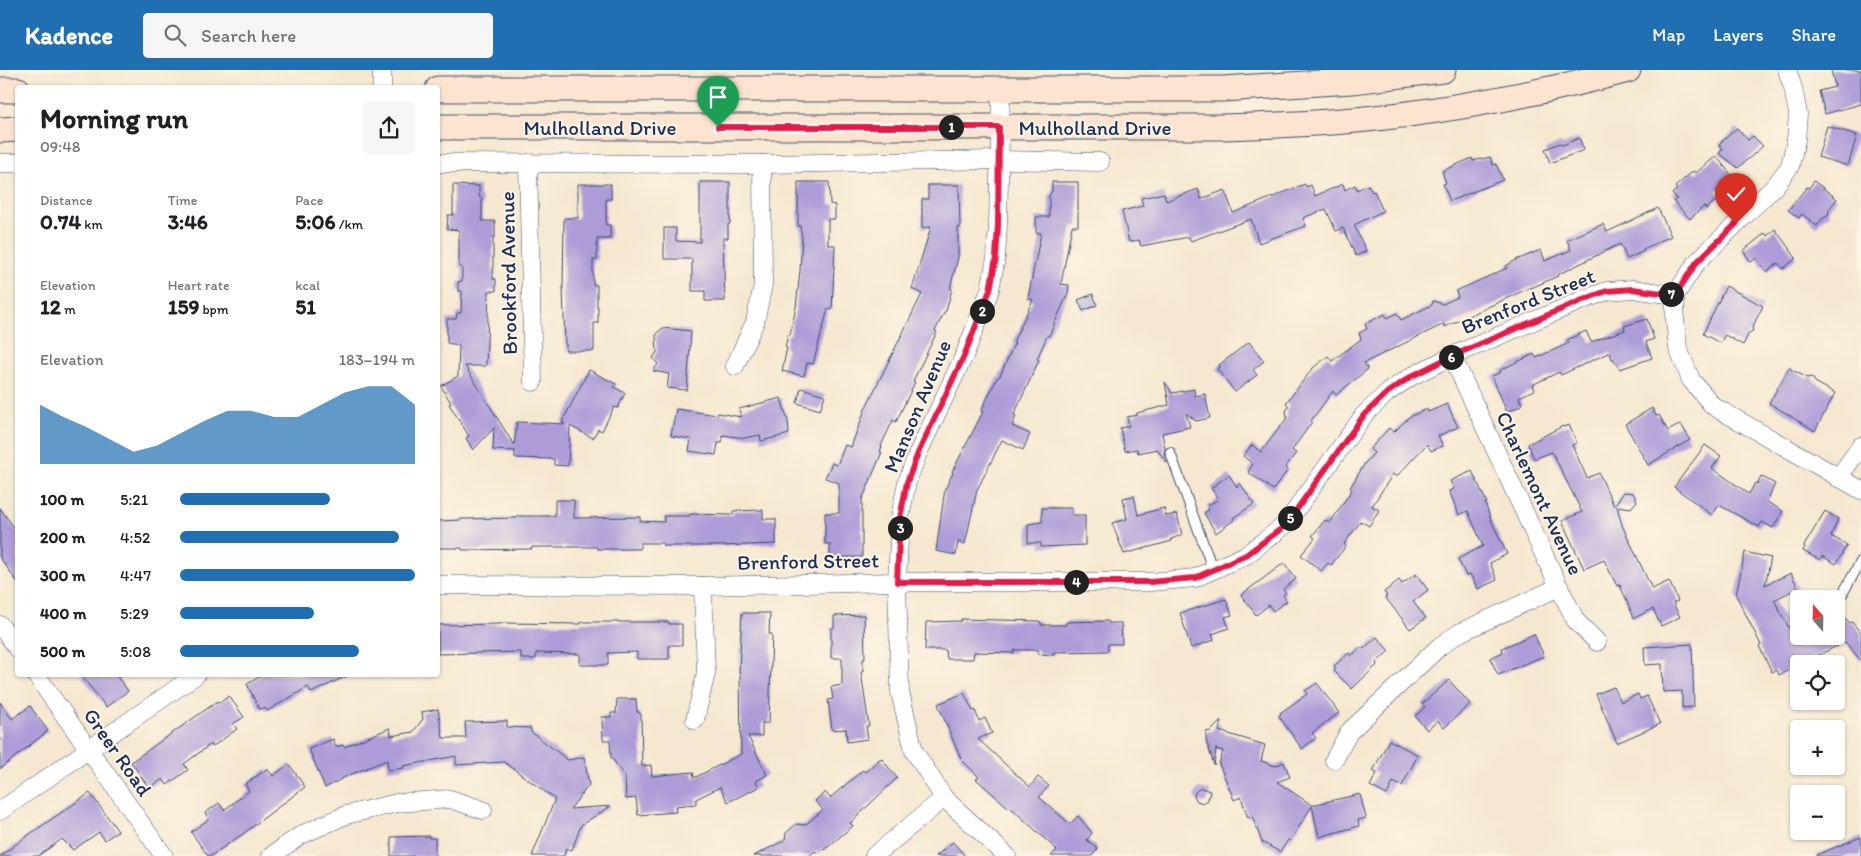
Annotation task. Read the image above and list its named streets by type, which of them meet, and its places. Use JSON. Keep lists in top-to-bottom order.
{
  "streets": {
    "main road": ["Mulholland Drive"],
    "street": [
      "Brookford Avenue",
      "Brenford Street",
      "Manson Avenue",
      "Charlemont Avenue",
      "Greer Road"
    ]
  },
  "crossings": [
    ["Mulholland Drive", "Manson Avenue"],
    ["Brenford Street", "Manson Avenue"],
    ["Brenford Street", "Charlemont Avenue"]
  ],
  "north": "top",
  "page": {
    "header": "Kadence",
    "search": "Search here",
    "nav": ["Map", "Layers", "Share"],
    "heading": ["Morning run", "09:48"],
    "pins": [
      "1",
      "7",
      "2",
      "6",
      "5",
      "3",
      "4"
    ],
    "stats": [
      ["Distance", "0.74 km"],
      ["Time", "3:46"],
      ["Pace", "5:06 /km"],
      ["Elevation", "12 m"],
      ["Heart rate", "159 bpm"],
      ["kcal", "51"]
    ],
    "chart": ["Elevation", "183–194 m"],
    "list": [
      {
        "name": "100 m",
        "note": "5:21"
      },
      {
        "name": "200 m",
        "note": "4:52"
      },
      {
        "name": "300 m",
        "note": "4:47"
      },
      {
        "name": "400 m",
        "note": "5:29"
      },
      {
        "name": "500 m",
        "note": "5:08"
      }
    ],
    "map_buttons": ["+", "−"]
  }
}
